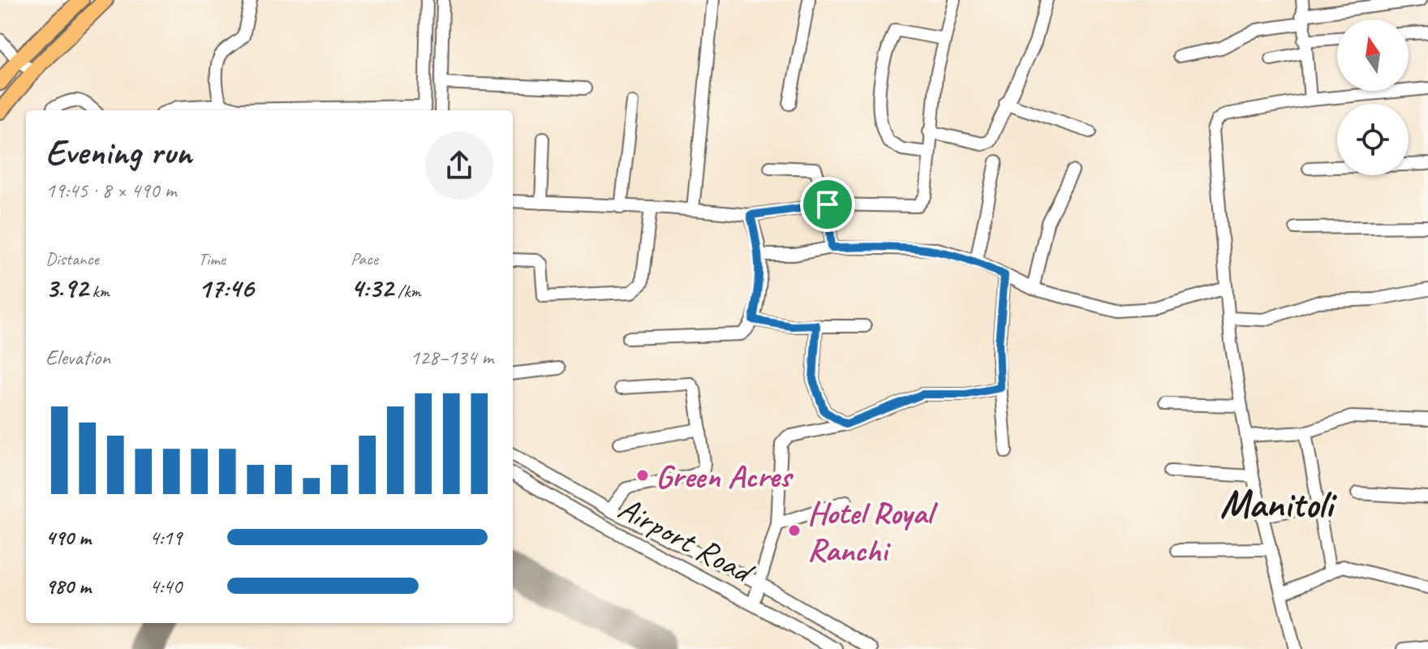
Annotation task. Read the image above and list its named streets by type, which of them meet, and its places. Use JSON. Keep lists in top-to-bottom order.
{
  "streets": {
    "street": ["Airport Road"]
  },
  "districts": ["Manitoli"],
  "places": ["Green Acres", "Hotel Royal Ranchi"],
  "north": "top",
  "page": {
    "heading": ["Evening run", "19:45 · 8 × 490 m"],
    "stats": [
      ["Distance", "3.92 km"],
      ["Time", "17:46"],
      ["Pace", "4:32 /km"]
    ],
    "chart": ["Elevation", "128–134 m"],
    "list": [
      {
        "name": "490 m",
        "note": "4:19"
      },
      {
        "name": "980 m",
        "note": "4:40"
      }
    ]
  }
}
